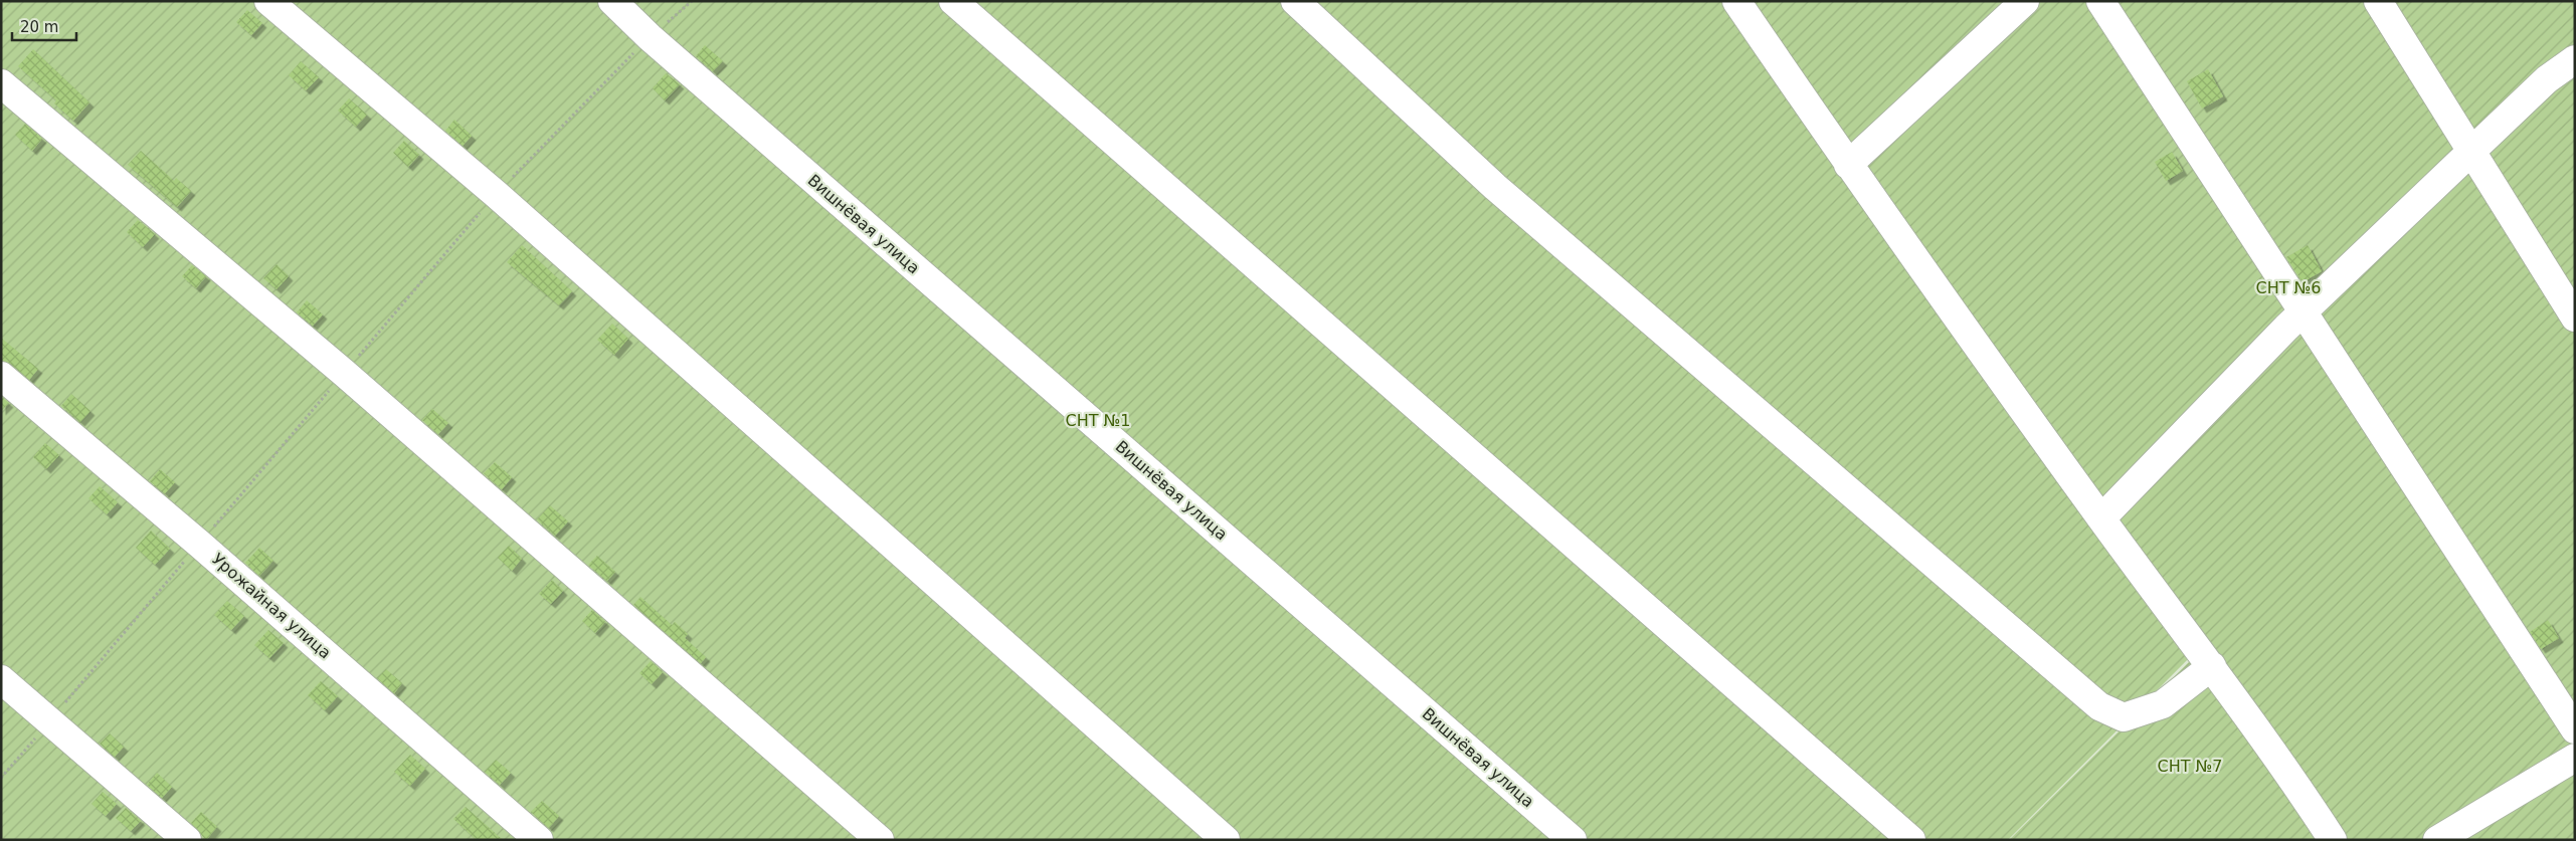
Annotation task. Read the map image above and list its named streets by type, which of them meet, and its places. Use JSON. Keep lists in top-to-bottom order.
{
  "streets": {
    "street": ["Вишнёвая улица", "Урожайная улица"]
  },
  "parks": ["СНТ №6", "СНТ №1", "СНТ №7"],
  "scale_bar": "20 m"
}
